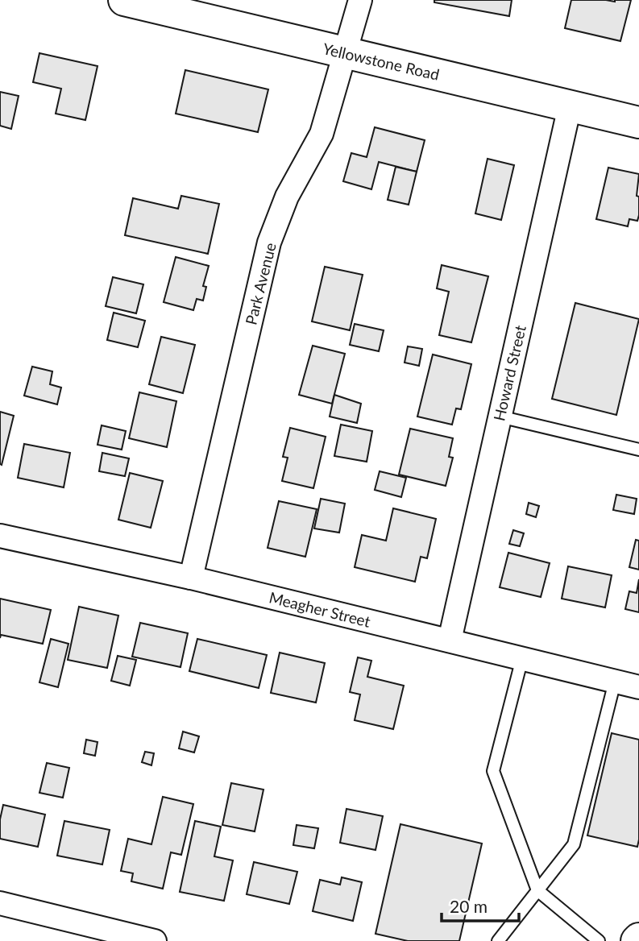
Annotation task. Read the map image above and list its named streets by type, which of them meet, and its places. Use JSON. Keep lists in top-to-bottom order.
{
  "streets": {
    "street": [
      "Yellowstone Road",
      "Park Avenue",
      "Howard Street",
      "Meagher Street"
    ]
  },
  "crossings": [
    ["Yellowstone Road", "Park Avenue"],
    ["Yellowstone Road", "Howard Street"],
    ["Park Avenue", "Meagher Street"],
    ["Howard Street", "Meagher Street"]
  ],
  "scale_bar": "20 m"
}
